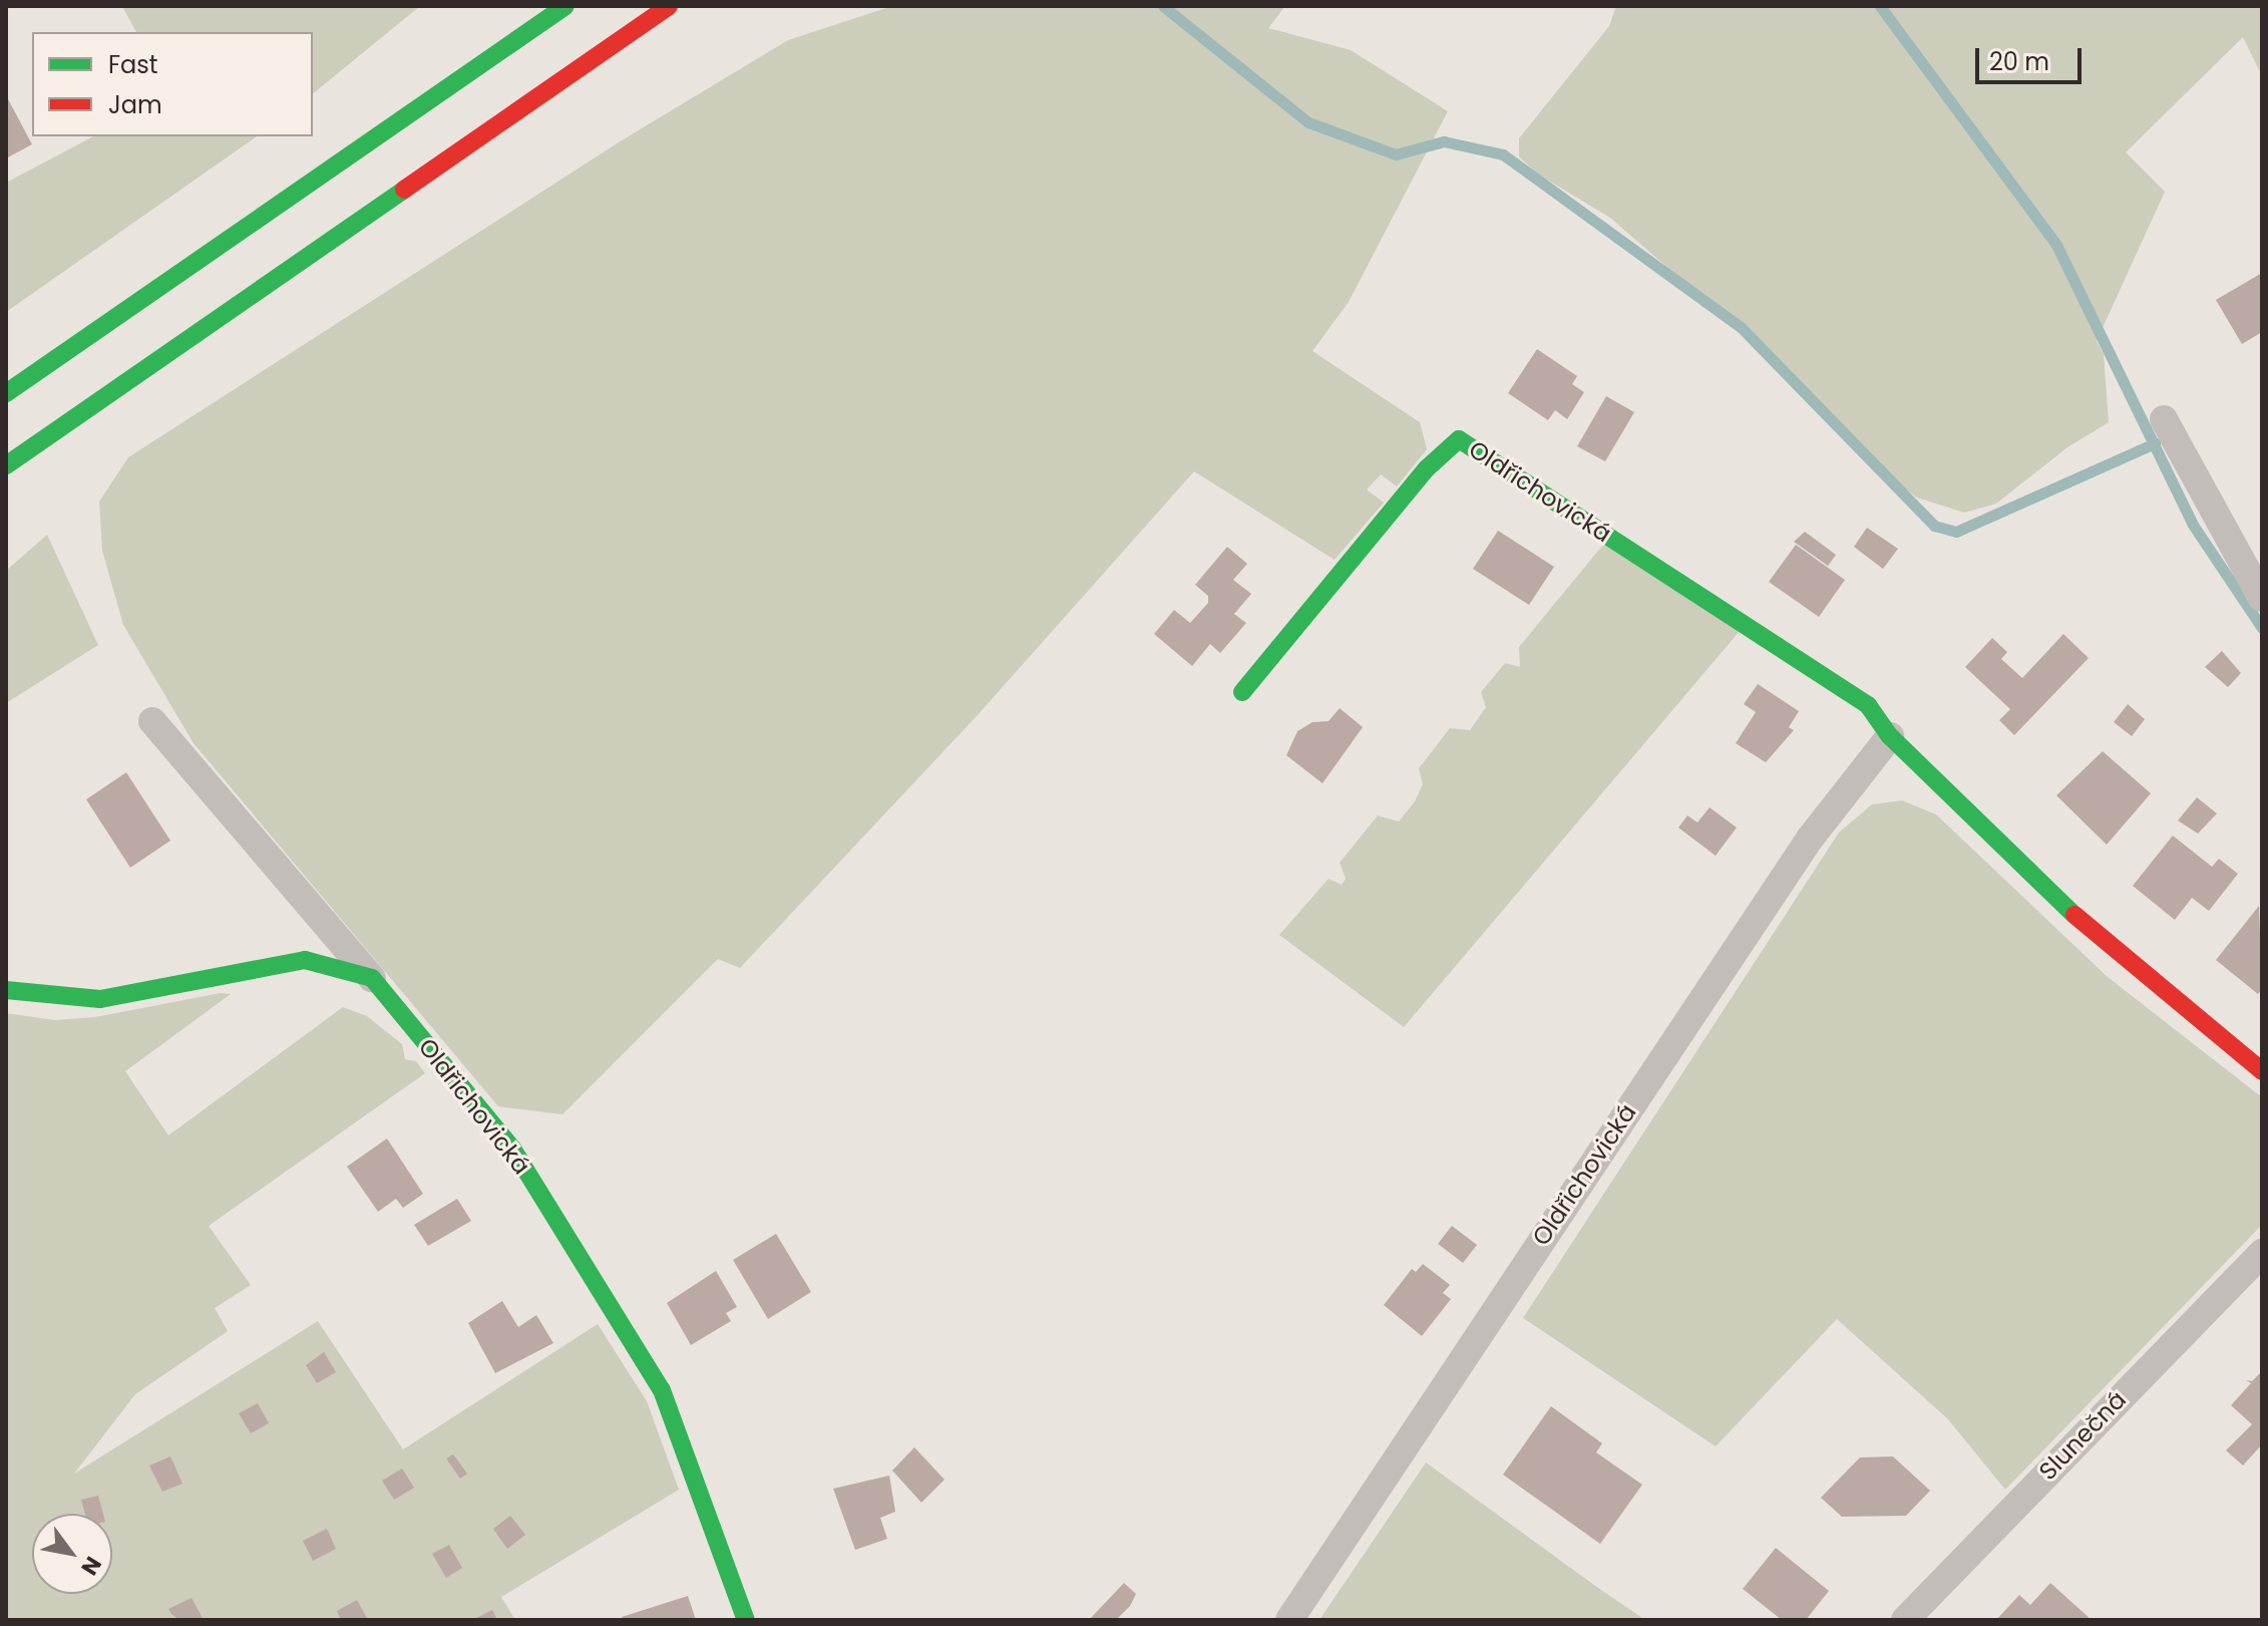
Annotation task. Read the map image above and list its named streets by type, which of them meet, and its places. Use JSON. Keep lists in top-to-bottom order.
{
  "streets": {
    "main road": ["Oldřichovická"],
    "street": ["Slunečná"]
  },
  "legend": ["Fast", "Jam"],
  "scale_bar": "20 m",
  "north": "bottom right"
}
